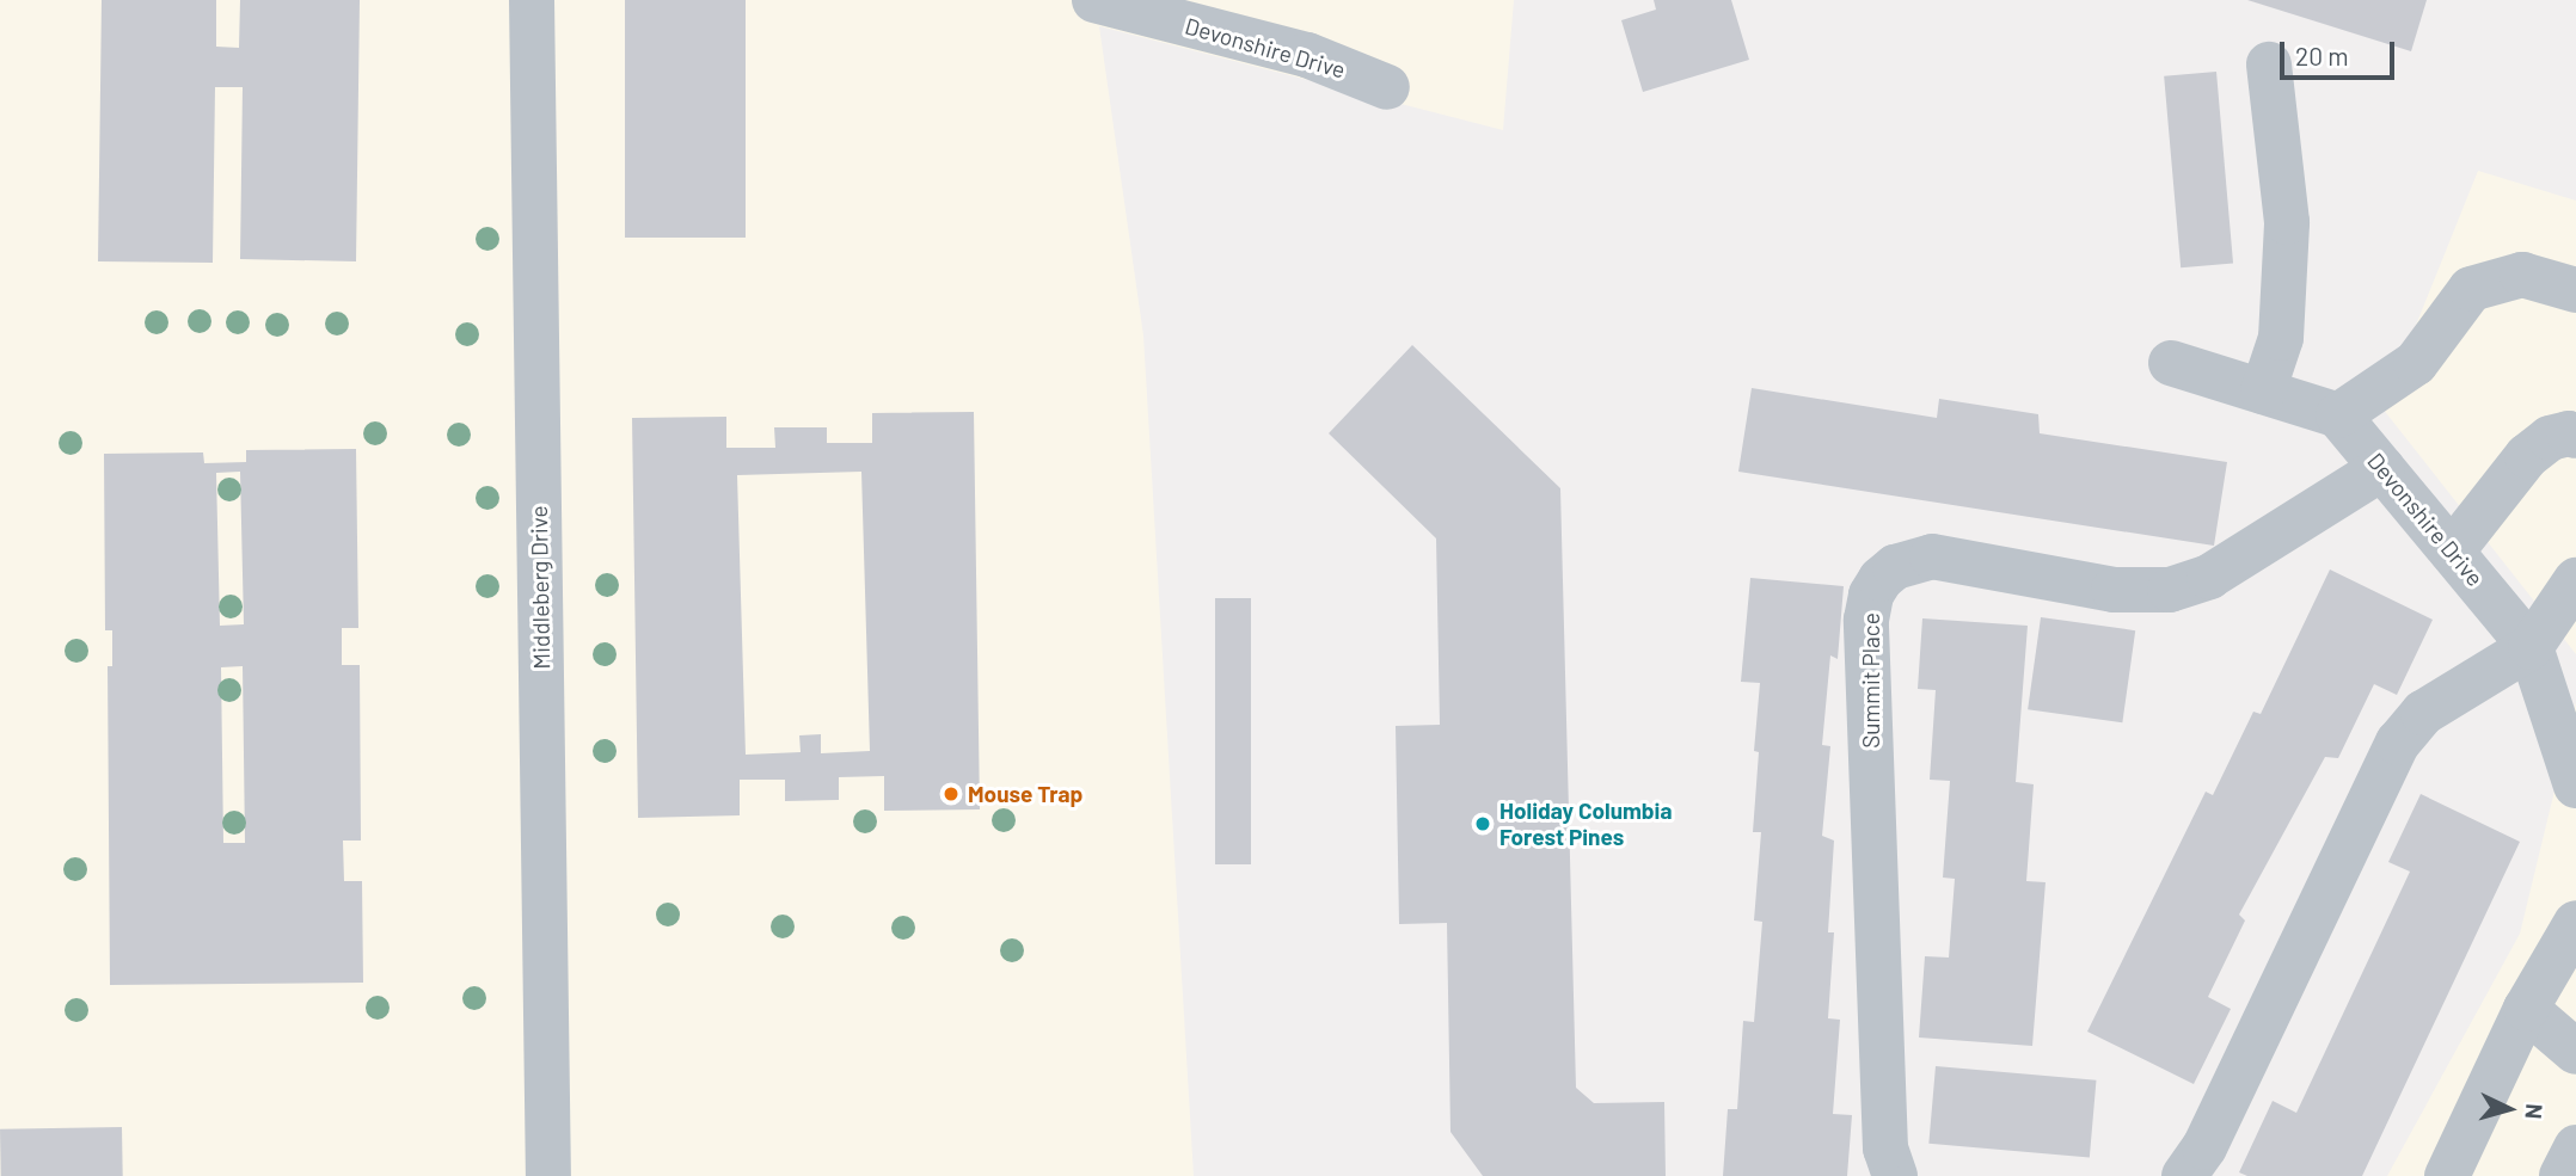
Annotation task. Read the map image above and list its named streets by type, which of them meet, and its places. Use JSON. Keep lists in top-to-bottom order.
{
  "streets": {
    "street": ["Devonshire Drive", "Middleberg Drive", "Summit Place"]
  },
  "crossings": [
    ["Devonshire Drive", "Summit Place"]
  ],
  "places": ["Mouse Trap", "Holiday Columbia Forest Pines"],
  "scale_bar": "20 m",
  "north": "right"
}
